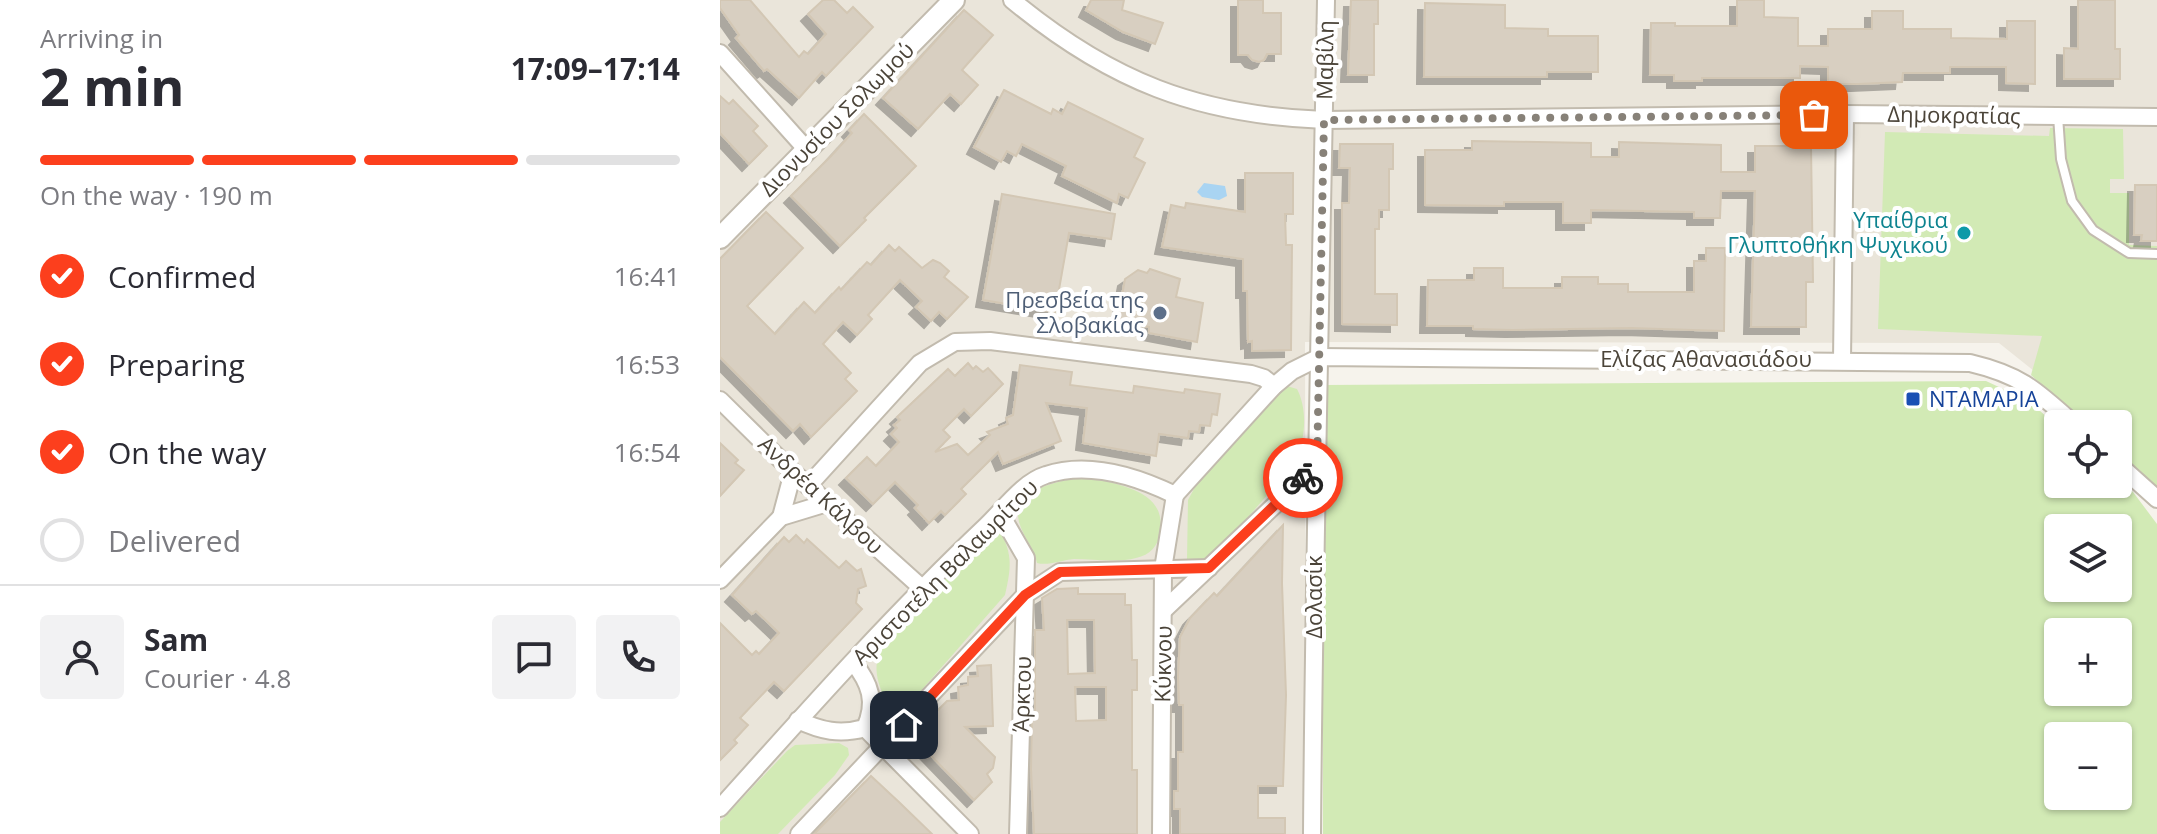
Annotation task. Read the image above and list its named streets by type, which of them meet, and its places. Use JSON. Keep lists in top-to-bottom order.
{
  "streets": {
    "street": [
      "Μαβίλη",
      "Δημοκρατίας",
      "Διονυσίου Σολωμού",
      "Ελίζας Αθανασιάδου",
      "Ανδρέα Κάλβου",
      "Αριστοτέλη Βαλαωρίτου",
      "Δολασίκ",
      "Κύκνου",
      "Άρκτου"
    ]
  },
  "crossings": [
    ["Μαβίλη", "Δημοκρατίας"],
    ["Μαβίλη", "Δολασίκ"],
    ["Δημοκρατίας", "Δολασίκ"],
    ["Ελίζας Αθανασιάδου", "Δολασίκ"],
    ["Ανδρέα Κάλβου", "Αριστοτέλη Βαλαωρίτου"],
    ["Αριστοτέλη Βαλαωρίτου", "Κύκνου"],
    ["Αριστοτέλη Βαλαωρίτου", "Άρκτου"]
  ],
  "places": {
    "other": ["Υπαίθρια Γλυπτοθήκη Ψυχικού", "Πρεσβεία της Σλοβακίας"],
    "transit": ["ΝΤΑΜΑΡΙΑ"]
  },
  "page": {
    "heading": ["2 min", "Arriving in", "17:09–17:14"],
    "panel": ["Sam", "Courier · 4.8"],
    "bar": "On the way · 190 m",
    "list": [
      ["Confirmed", "16:41"],
      ["Preparing", "16:53"],
      ["On the way", "16:54"],
      "Delivered"
    ],
    "map_buttons": ["+", "−"]
  }
}
